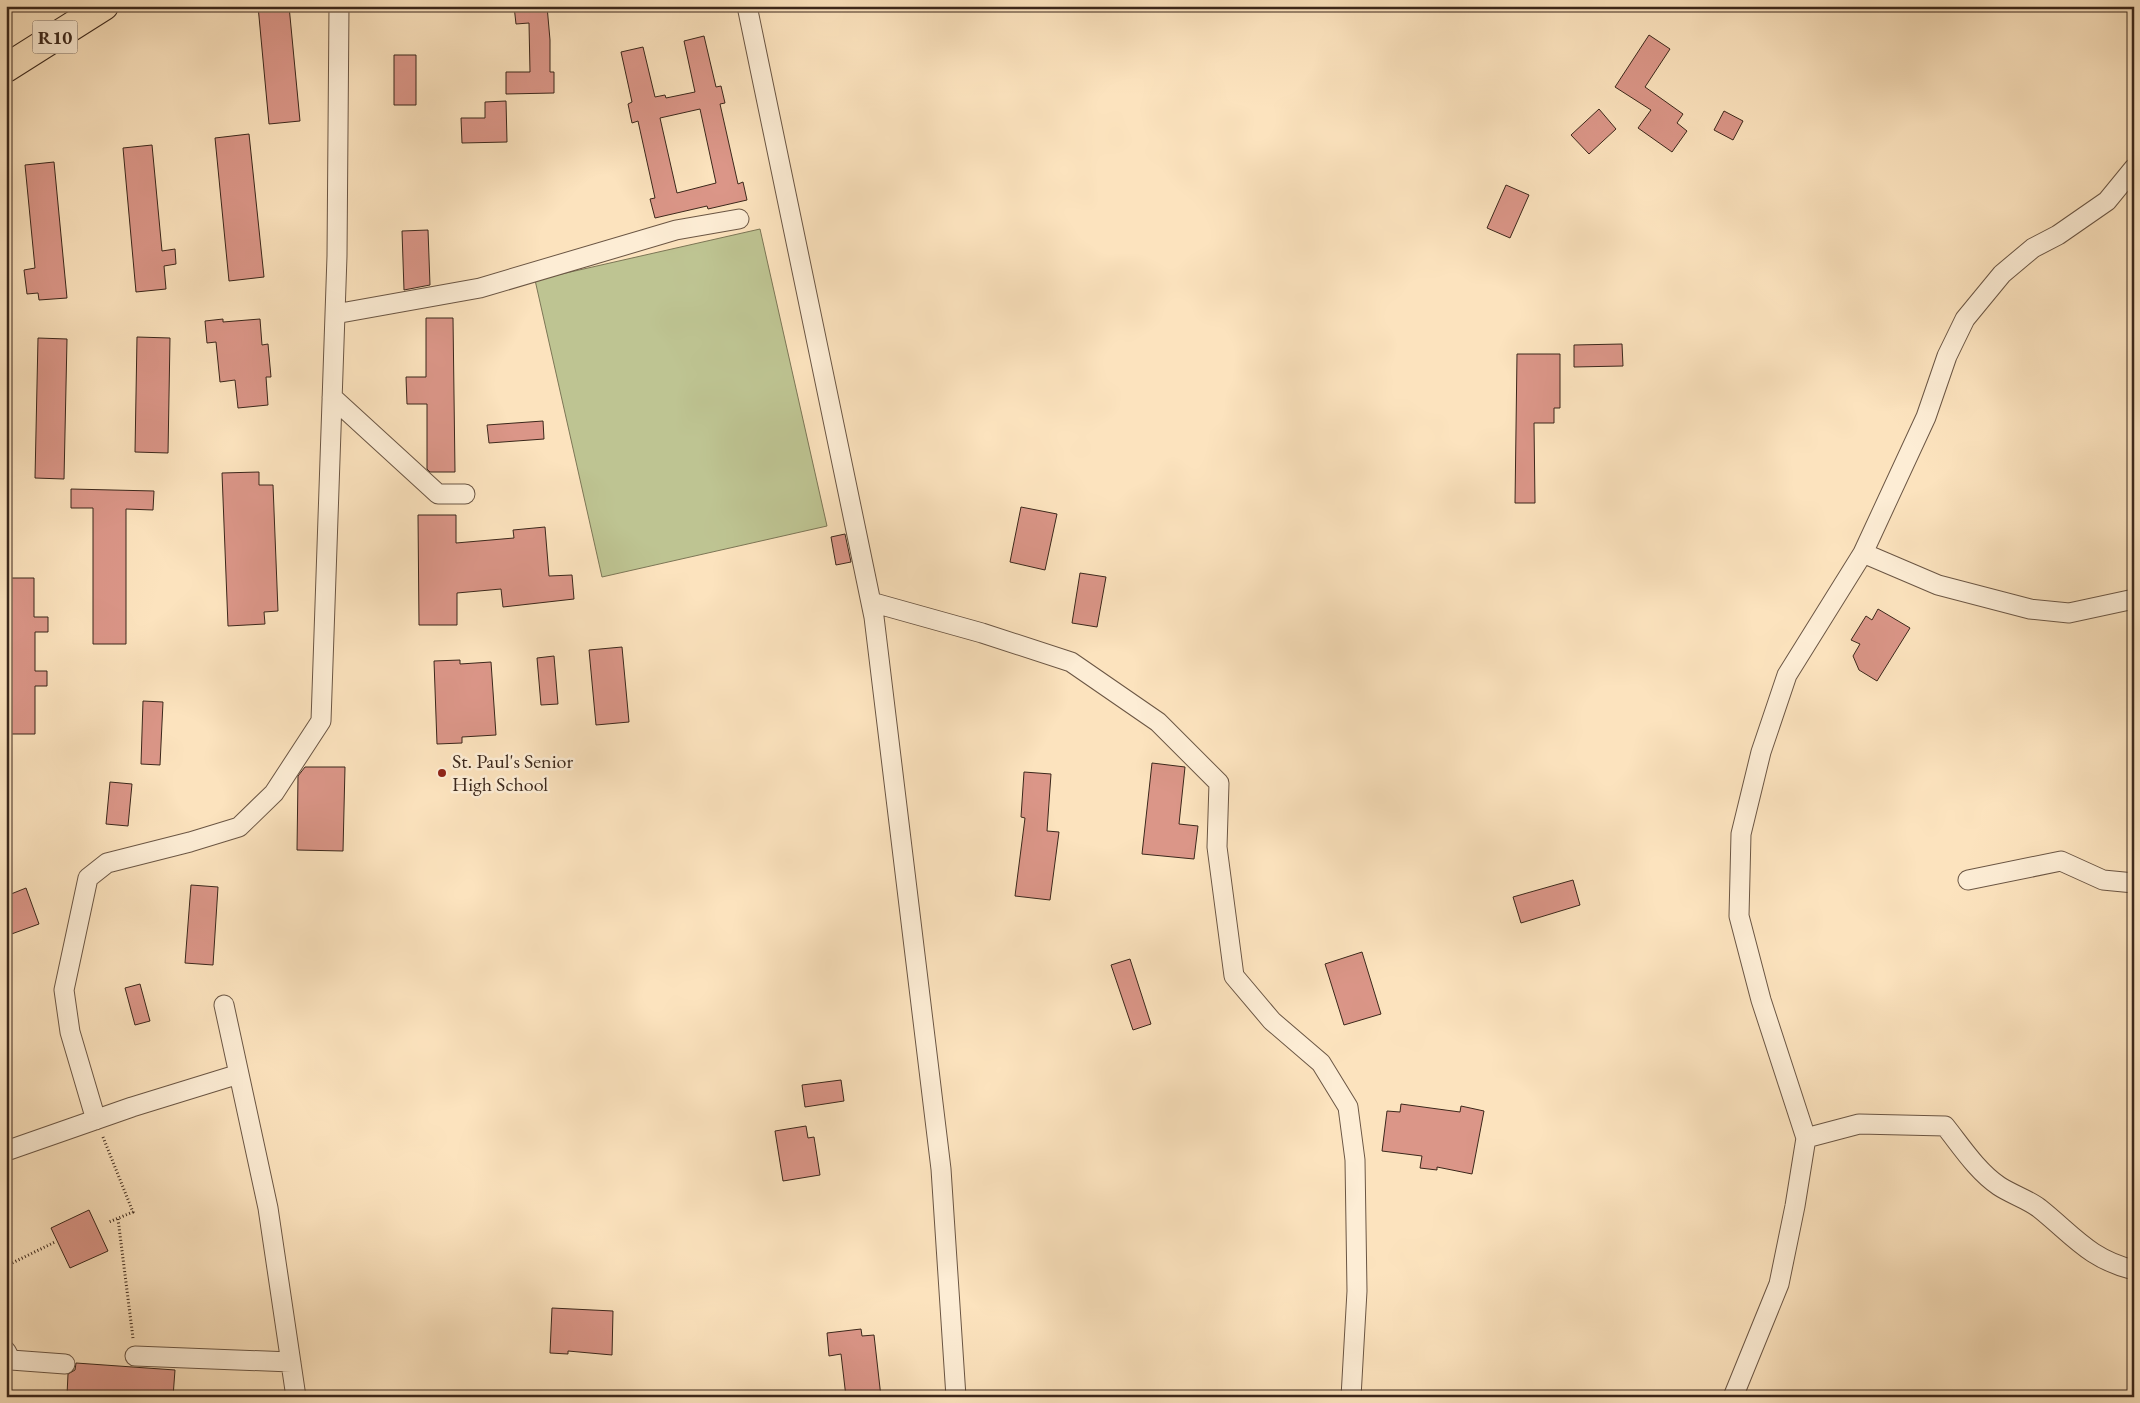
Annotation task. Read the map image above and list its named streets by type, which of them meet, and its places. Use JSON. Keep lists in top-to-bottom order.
{
  "streets": {
    "main road": ["R10"]
  },
  "places": ["St. Paul's Senior High School"]
}
